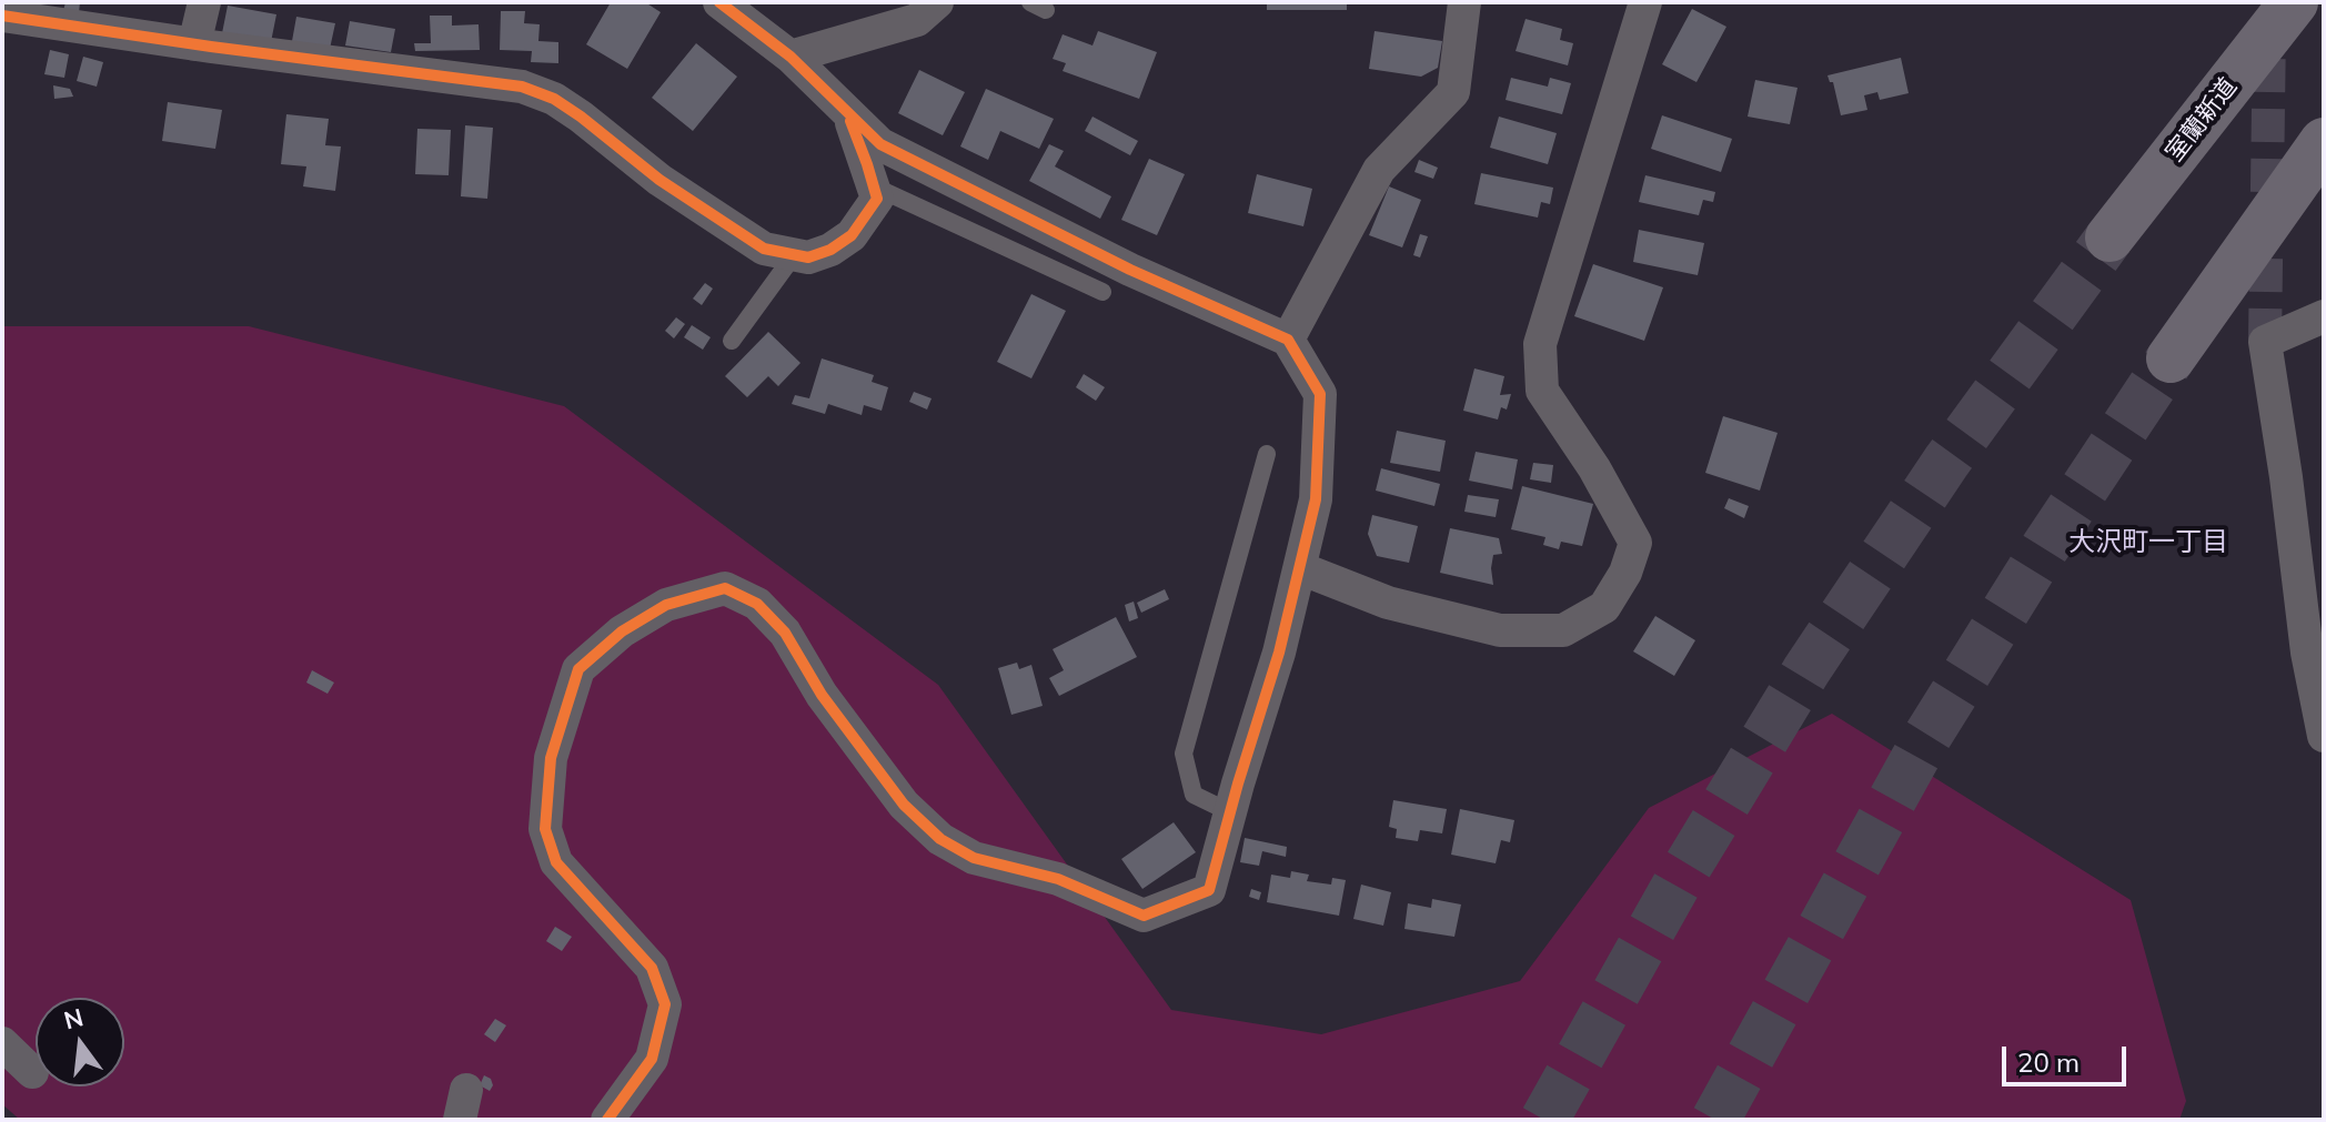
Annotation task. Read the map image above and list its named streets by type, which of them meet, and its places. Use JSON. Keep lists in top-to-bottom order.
{
  "streets": {
    "highway": ["室蘭新道"]
  },
  "districts": ["大沢町一丁目"],
  "scale_bar": "20 m",
  "north": "top"
}
